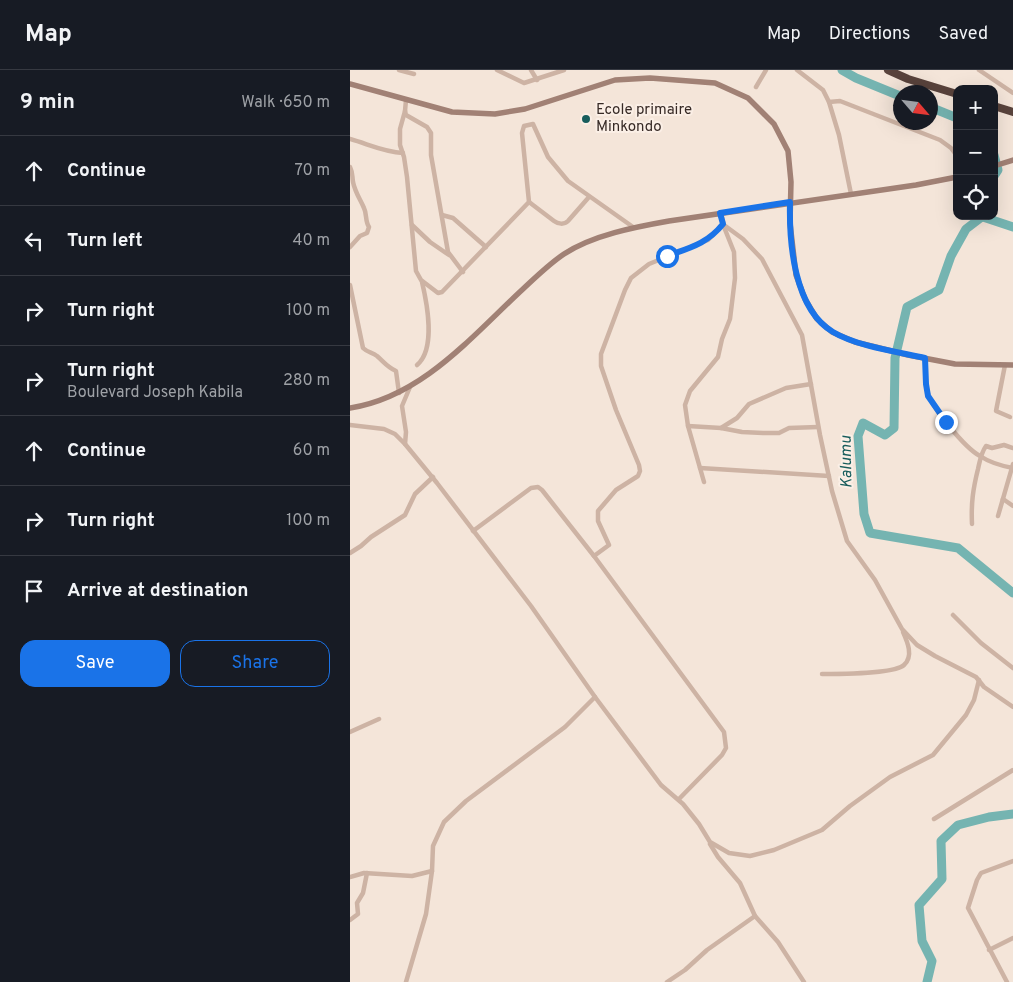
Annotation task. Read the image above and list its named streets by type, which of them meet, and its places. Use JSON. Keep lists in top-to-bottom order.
{
  "water": ["Kalumu"],
  "places": ["Ecole primaire Minkondo"],
  "north": "bottom right",
  "page": {
    "header": "Map",
    "nav": ["Map", "Directions", "Saved"],
    "heading": ["9 min", "Walk · 650 m"],
    "map_buttons": ["+", "−"],
    "list": [
      ["Continue", "70 m"],
      ["Turn left", "40 m"],
      ["Turn right", "100 m"],
      ["Turn right", "Boulevard Joseph Kabila", "280 m"],
      ["Continue", "60 m"],
      ["Turn right", "100 m"],
      "Arrive at destination"
    ],
    "buttons": ["Save", "Share"]
  }
}
